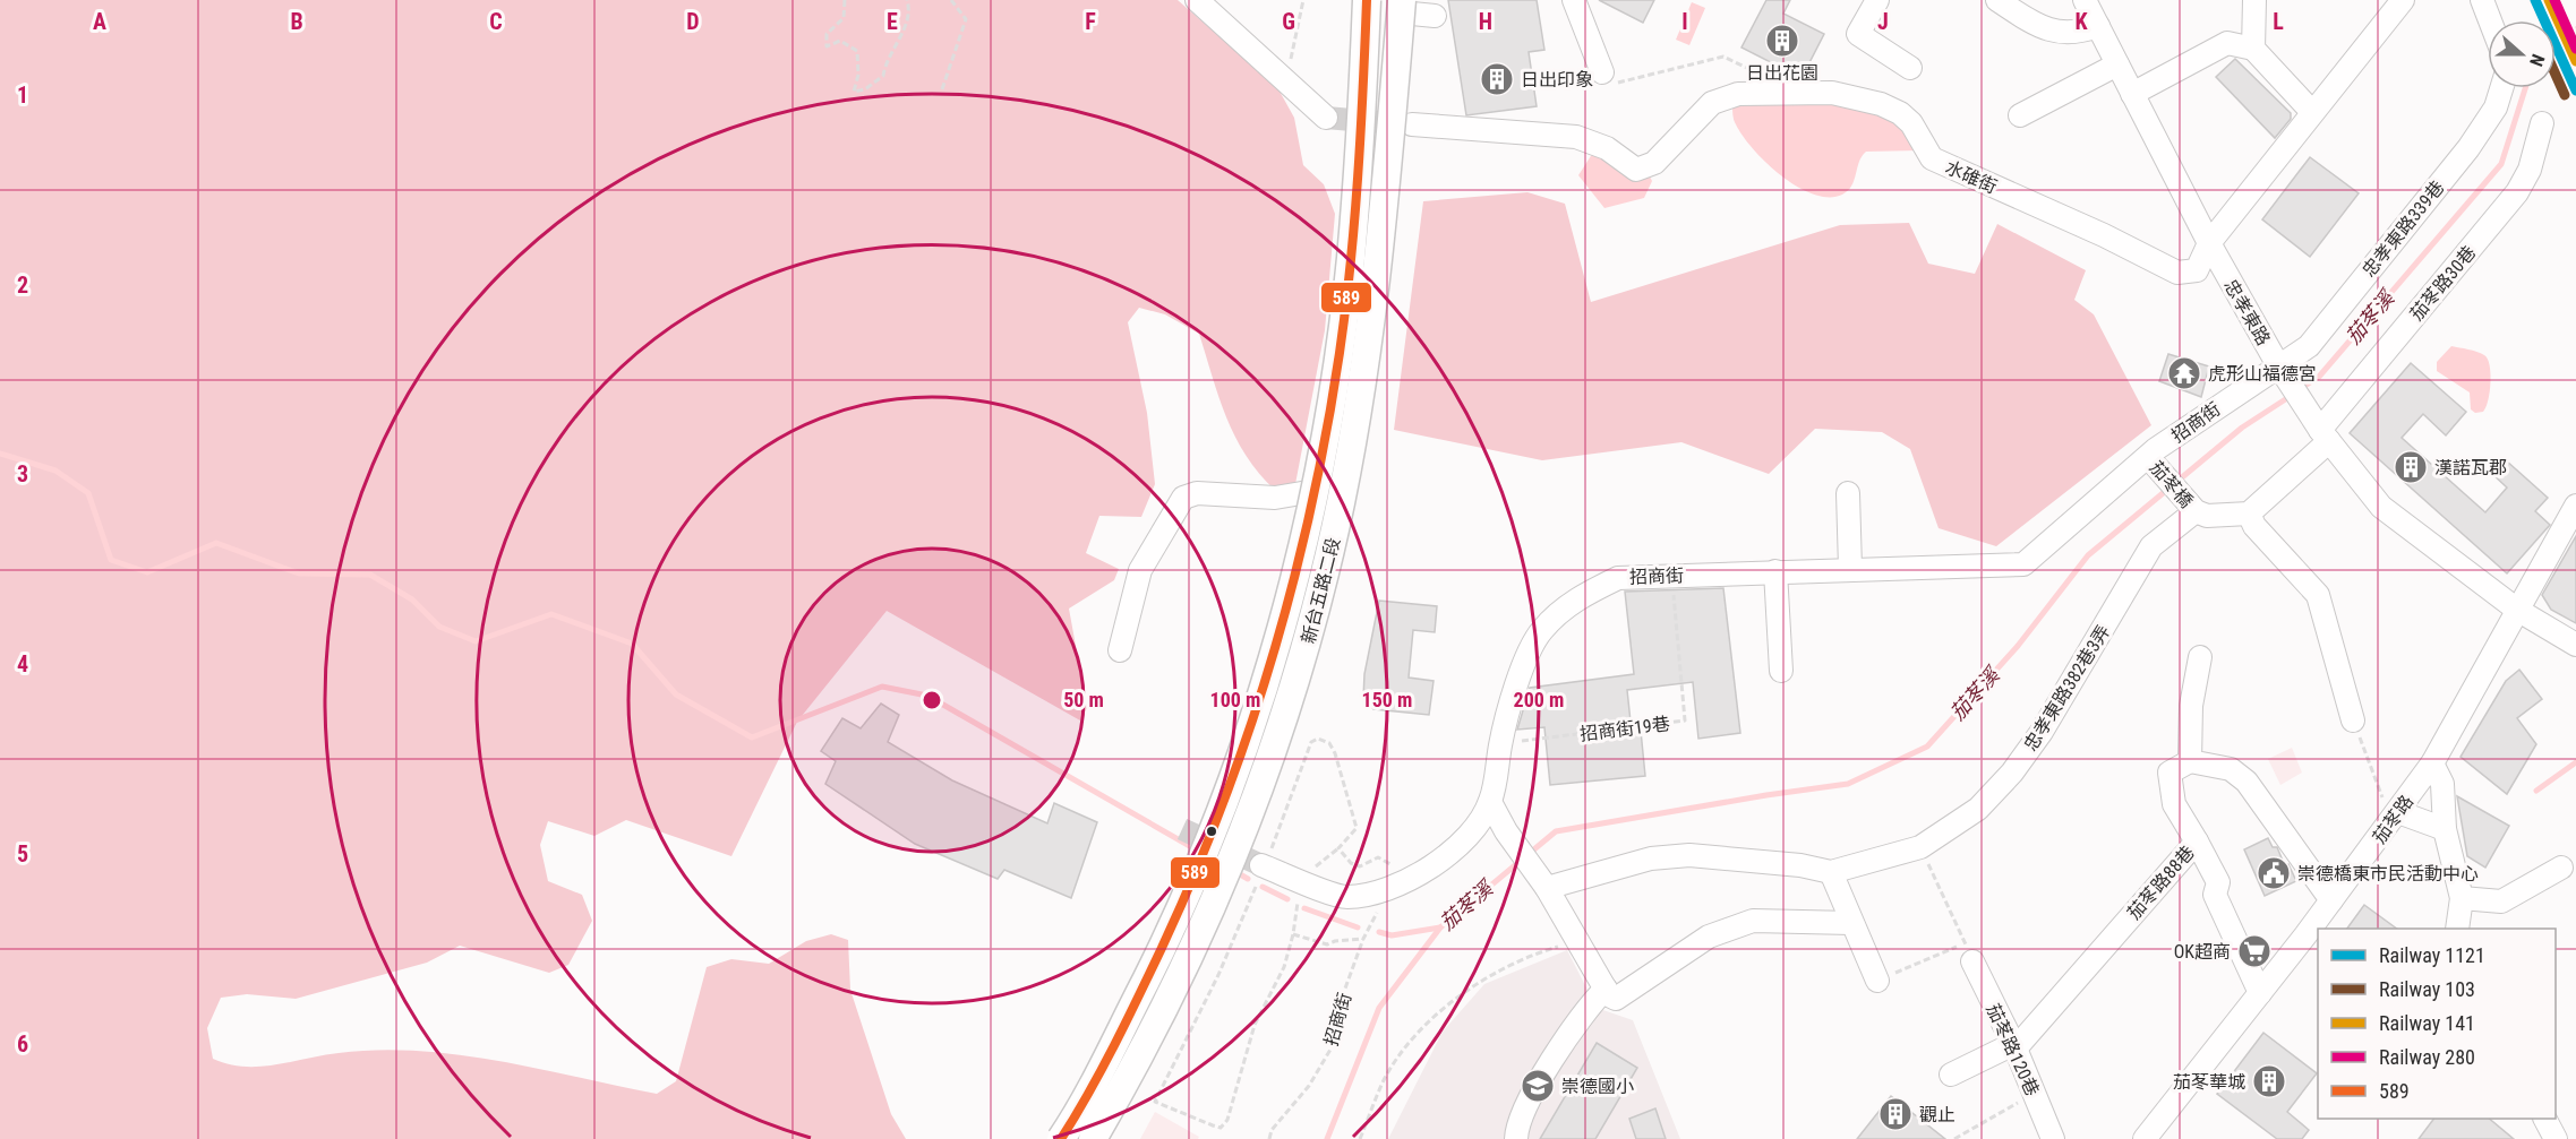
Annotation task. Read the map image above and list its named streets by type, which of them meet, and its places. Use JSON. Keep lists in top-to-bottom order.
{
  "streets": {
    "main road": ["新台五路二段"],
    "street": [
      "水碓街",
      "忠孝東路339巷",
      "茄苳路30巷",
      "忠孝東路",
      "招商街",
      "茄苳橋",
      "忠孝東路382巷3弄",
      "茄苳路",
      "茄苳路88巷",
      "茄苳路120巷"
    ],
    "path": ["招商街19巷"]
  },
  "crossings": [
    ["水碓街", "忠孝東路"],
    ["忠孝東路339巷", "忠孝東路"],
    ["忠孝東路339巷", "招商街"],
    ["茄苳路30巷", "忠孝東路"],
    ["忠孝東路", "招商街"],
    ["忠孝東路", "茄苳路"],
    ["招商街", "茄苳橋"],
    ["招商街", "招商街19巷"],
    ["茄苳橋", "忠孝東路382巷3弄"],
    ["茄苳路", "茄苳路88巷"],
    ["茄苳路88巷", "茄苳路120巷"]
  ],
  "water": ["茄苳溪"],
  "places": {
    "building": [
      "日出花園",
      "日出印象",
      "漢諾瓦郡",
      "茄苳華城",
      "觀止"
    ],
    "temple": ["虎形山福德宮"],
    "public building": ["崇德橋東市民活動中心"],
    "supermarket": ["OK超商"],
    "school or university": ["崇德國小"]
  },
  "lines": [
    "rail line 1121",
    "rail line 141",
    "rail line 280",
    "transit line 589",
    "rail line 103"
  ],
  "legend": [
    "Railway 1121",
    "Railway 103",
    "Railway 141",
    "Railway 280",
    "589"
  ],
  "north": "right",
  "grid": {
    "columns": [
      "A",
      "B",
      "C",
      "D",
      "E",
      "F",
      "G",
      "H",
      "I",
      "J",
      "K",
      "L"
    ],
    "rows": [
      "1",
      "2",
      "3",
      "4",
      "5",
      "6"
    ]
  },
  "rings": [
    "50 m",
    "100 m",
    "150 m",
    "200 m"
  ]
}
